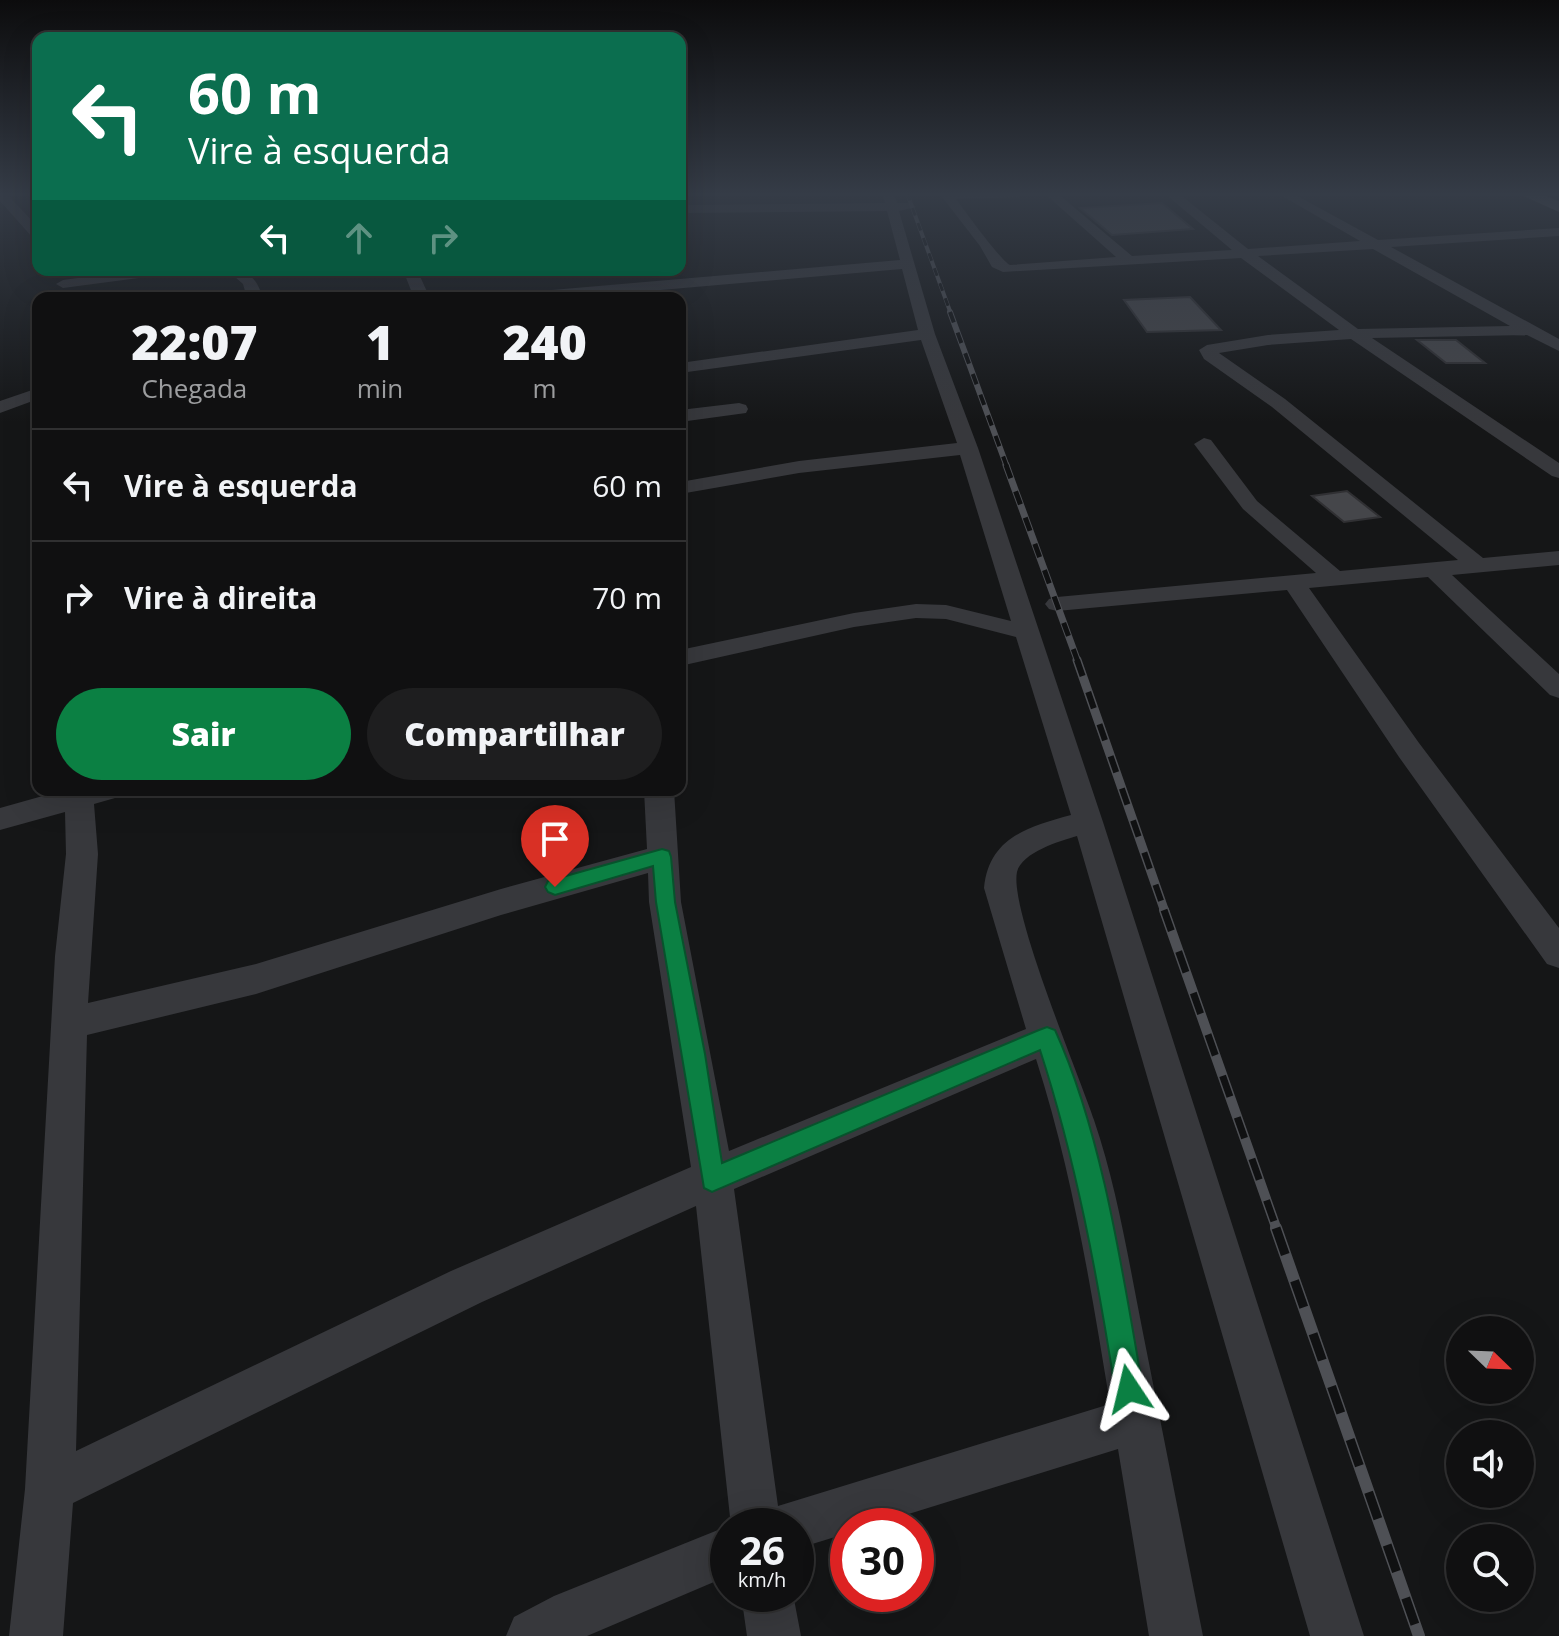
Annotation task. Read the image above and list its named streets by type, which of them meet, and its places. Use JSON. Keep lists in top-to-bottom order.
{
  "north": "bottom right",
  "page": {
    "turn": ["60 m", "Vire à esquerda"],
    "eta": [
      "22:07",
      "Chegada",
      "1",
      "min",
      "240",
      "m"
    ],
    "list": [
      {
        "name": "Vire à esquerda",
        "value": "60 m"
      },
      {
        "name": "Vire à direita",
        "value": "70 m"
      }
    ],
    "buttons": ["Sair", "Compartilhar"],
    "speed": "26 km/h",
    "limit": "30"
  }
}
